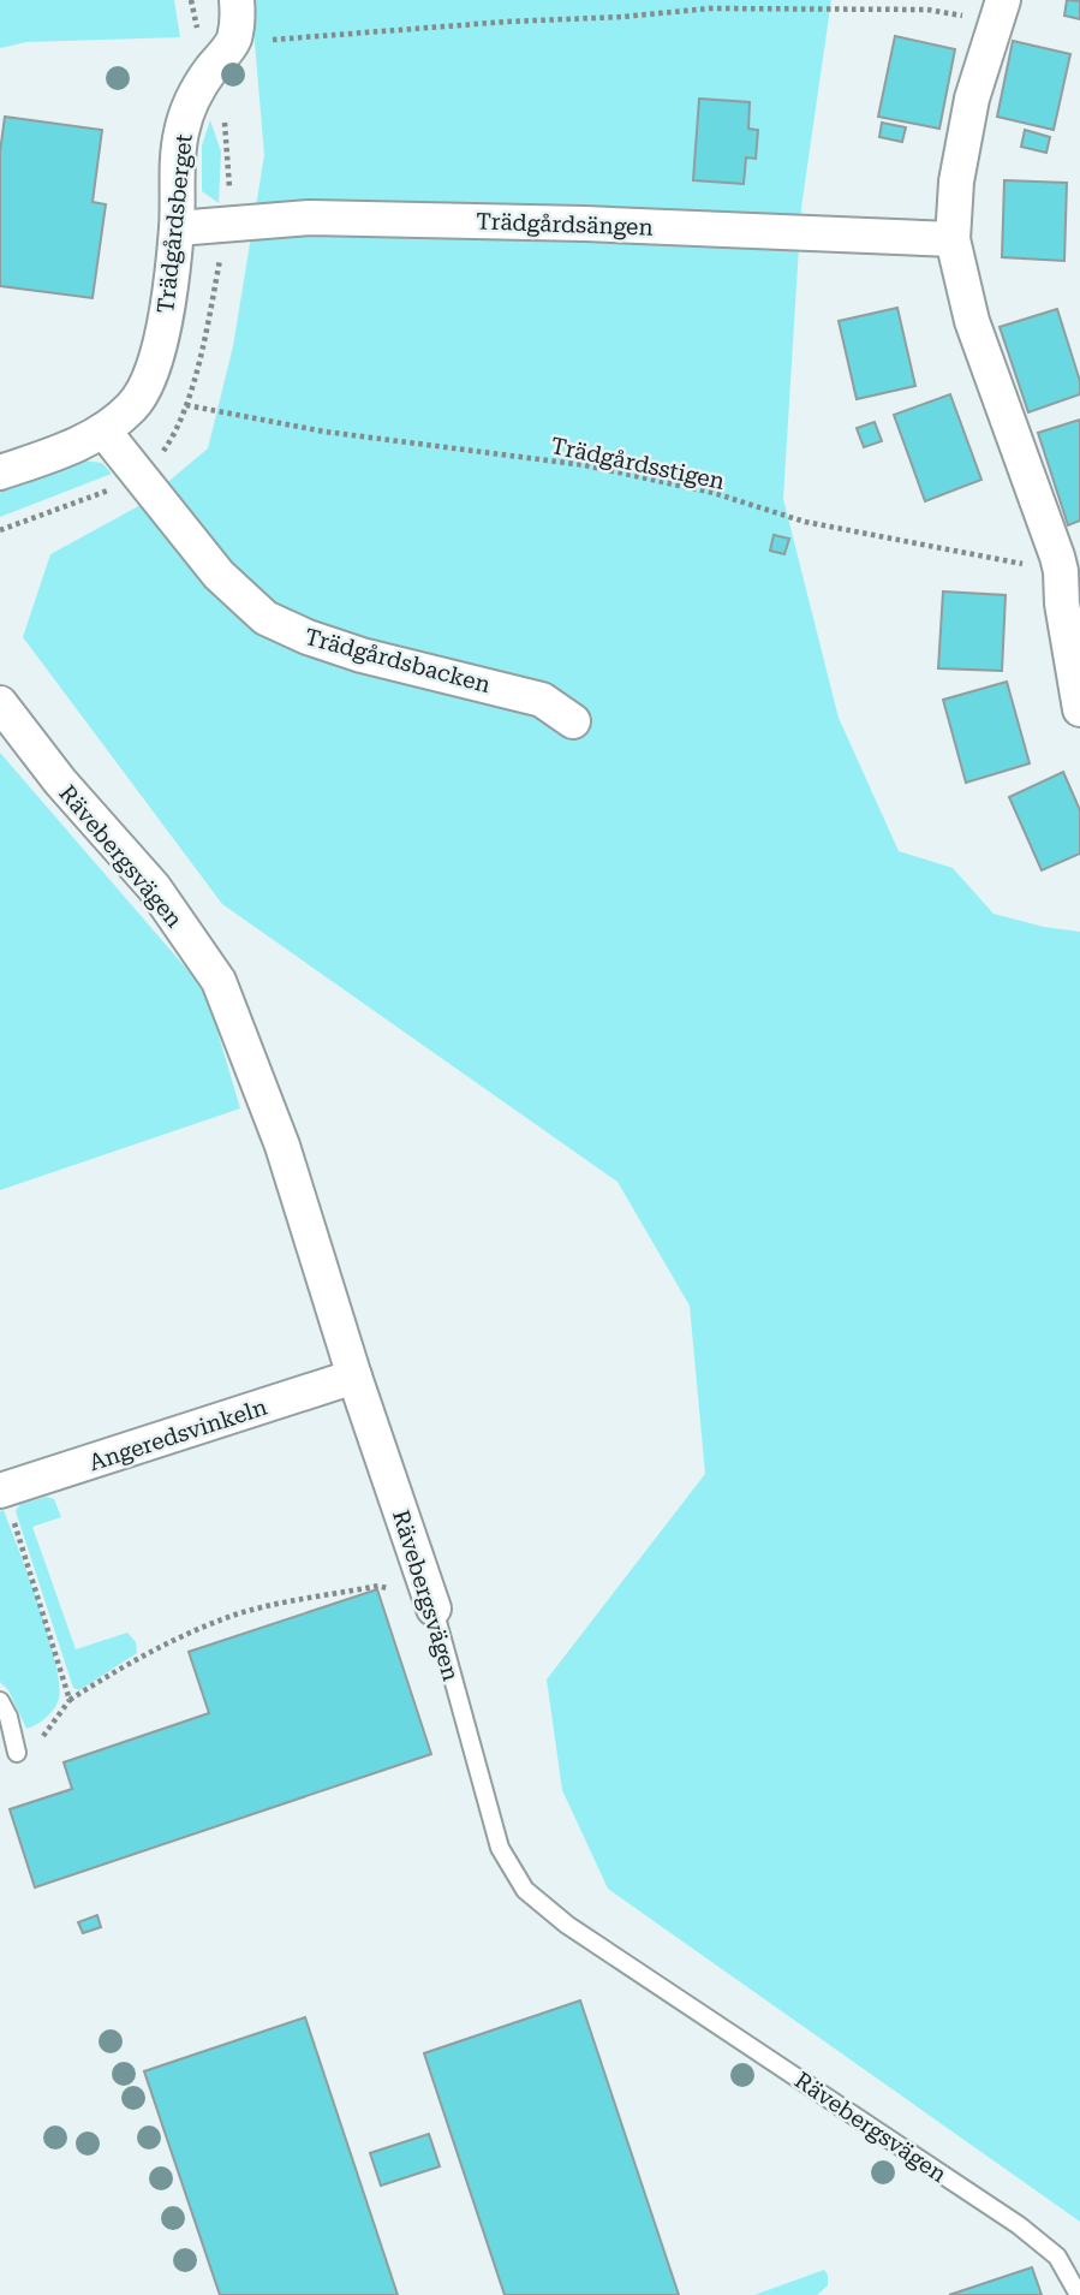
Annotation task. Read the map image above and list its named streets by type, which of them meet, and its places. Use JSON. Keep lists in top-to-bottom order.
{
  "streets": {
    "street": [
      "Trädgårdsberget",
      "Trädgårdsängen",
      "Trädgårdsbacken",
      "Rävebergsvägen",
      "Angeredsvinkeln"
    ],
    "path": ["Trädgårdsstigen"]
  },
  "crossings": [
    ["Trädgårdsberget", "Trädgårdsängen"],
    ["Trädgårdsberget", "Trädgårdsbacken"],
    ["Rävebergsvägen", "Angeredsvinkeln"]
  ]
}
